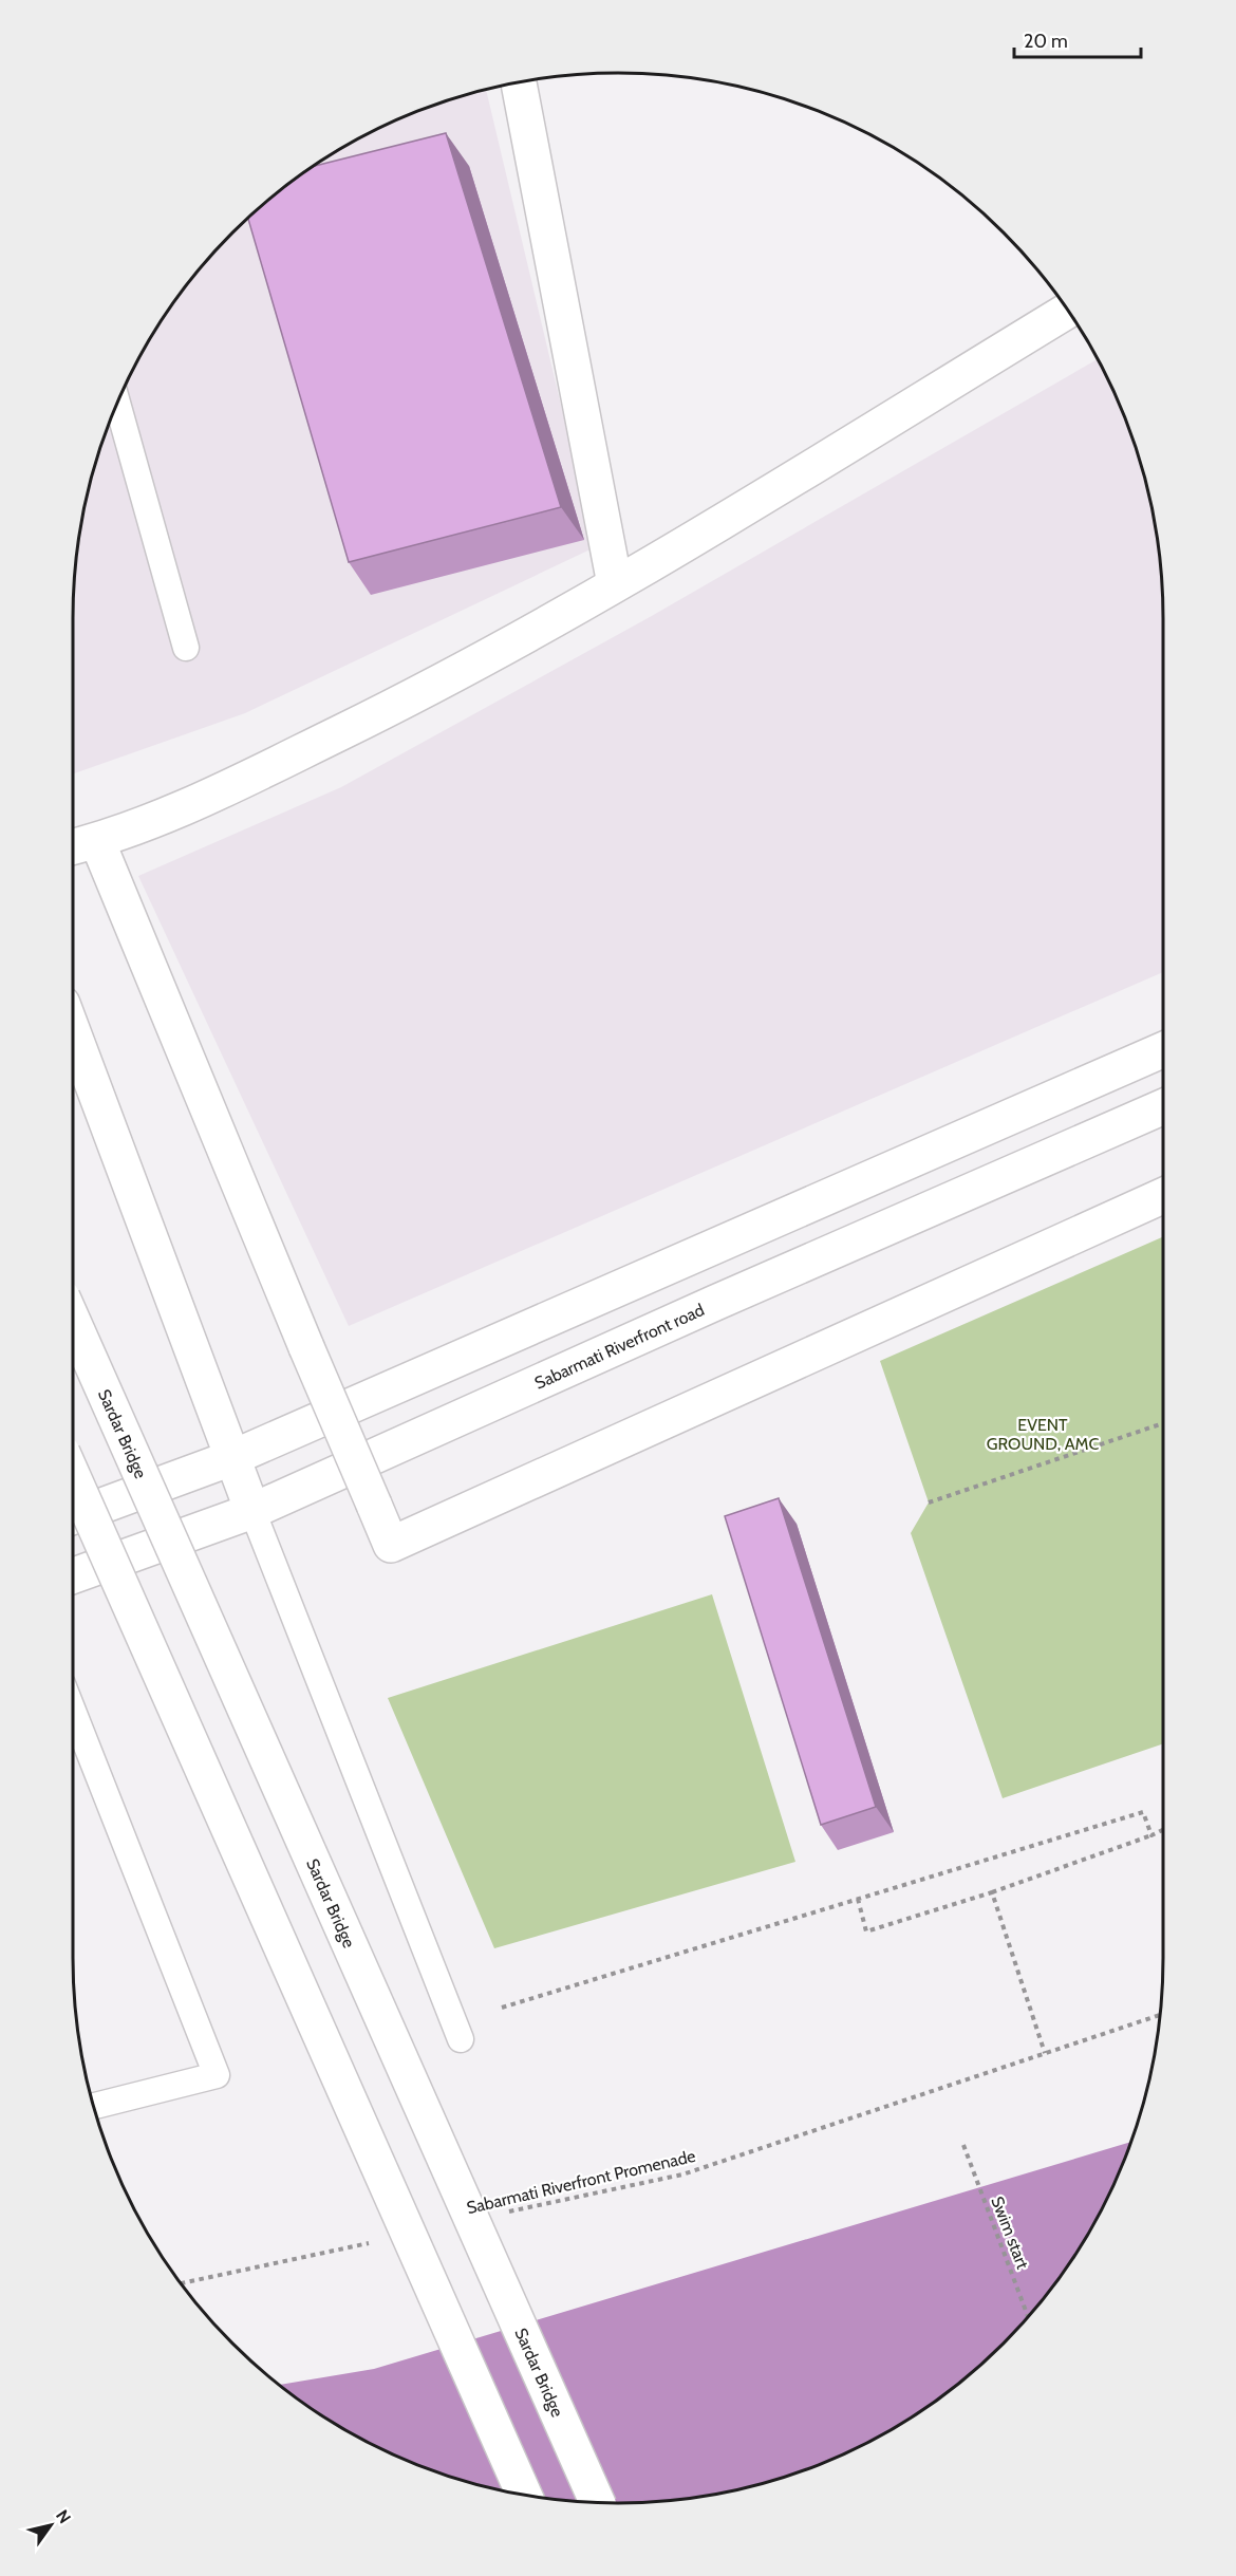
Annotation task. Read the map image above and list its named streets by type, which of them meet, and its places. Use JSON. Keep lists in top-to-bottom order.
{
  "streets": {
    "street": ["Sabarmati Riverfront road", "Sardar Bridge"],
    "path": ["Sabarmati Riverfront Promenade", "Swim start"]
  },
  "parks": ["EVENT GROUND, AMC"],
  "scale_bar": "20 m",
  "north": "top right"
}
